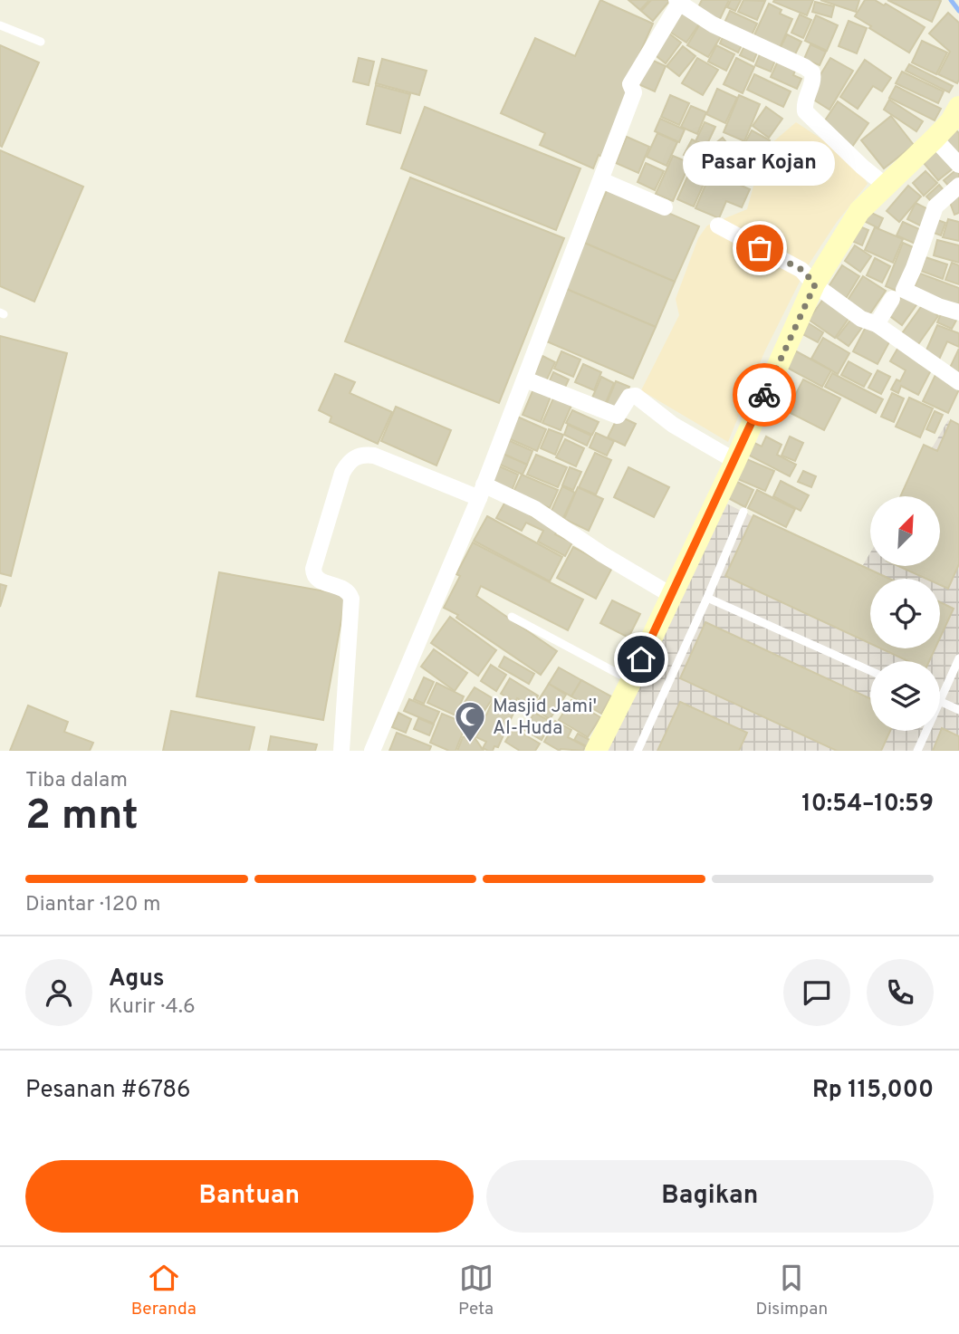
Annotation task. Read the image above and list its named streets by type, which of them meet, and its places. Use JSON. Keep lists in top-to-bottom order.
{
  "places": {
    "other": ["Pasar Kojan"],
    "mosque": ["Masjid Jami' Al-Huda"]
  },
  "north": "top right",
  "page": {
    "bubble": "Pasar Kojan",
    "heading": ["2 mnt", "Tiba dalam", "10:54–10:59"],
    "panel": [
      "Agus",
      "Kurir · 4.6",
      "Pesanan #6786",
      "Rp 115,000"
    ],
    "bar": "Diantar · 120 m",
    "buttons": ["Bantuan", "Bagikan"],
    "tabs": ["Beranda", "Peta", "Disimpan"]
  }
}
